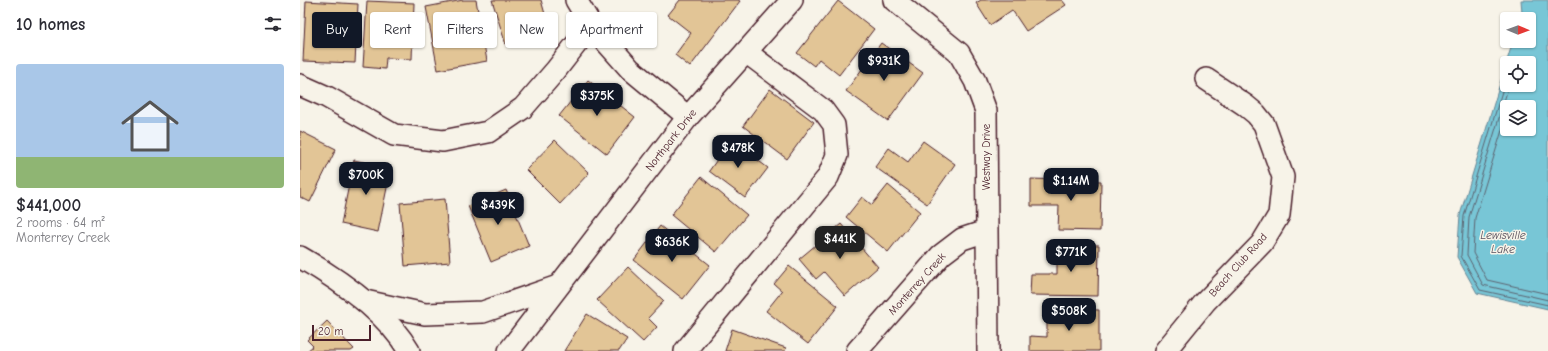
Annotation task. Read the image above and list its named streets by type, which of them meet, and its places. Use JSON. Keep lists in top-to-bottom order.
{
  "streets": {
    "street": [
      "Northpark Drive",
      "Westway Drive",
      "Beach Club Road",
      "Monterrey Creek"
    ]
  },
  "crossings": [
    ["Westway Drive", "Monterrey Creek"]
  ],
  "water": ["Lewisville Lake"],
  "scale_bar": "20 m",
  "north": "right",
  "page": {
    "heading": "10 homes",
    "chip": [
      "Buy",
      "Rent",
      "Filters",
      "New",
      "Apartment"
    ],
    "list": [
      {
        "name": "$441,000",
        "note": "2 rooms · 64 m² · Monterrey Creek"
      }
    ],
    "price": [
      "$931K",
      "$375K",
      "$478K",
      "$700K",
      "$1.14M",
      "$439K",
      "$441K",
      "$636K",
      "$771K",
      "$508K"
    ],
    "scale": "20 m"
  }
}
